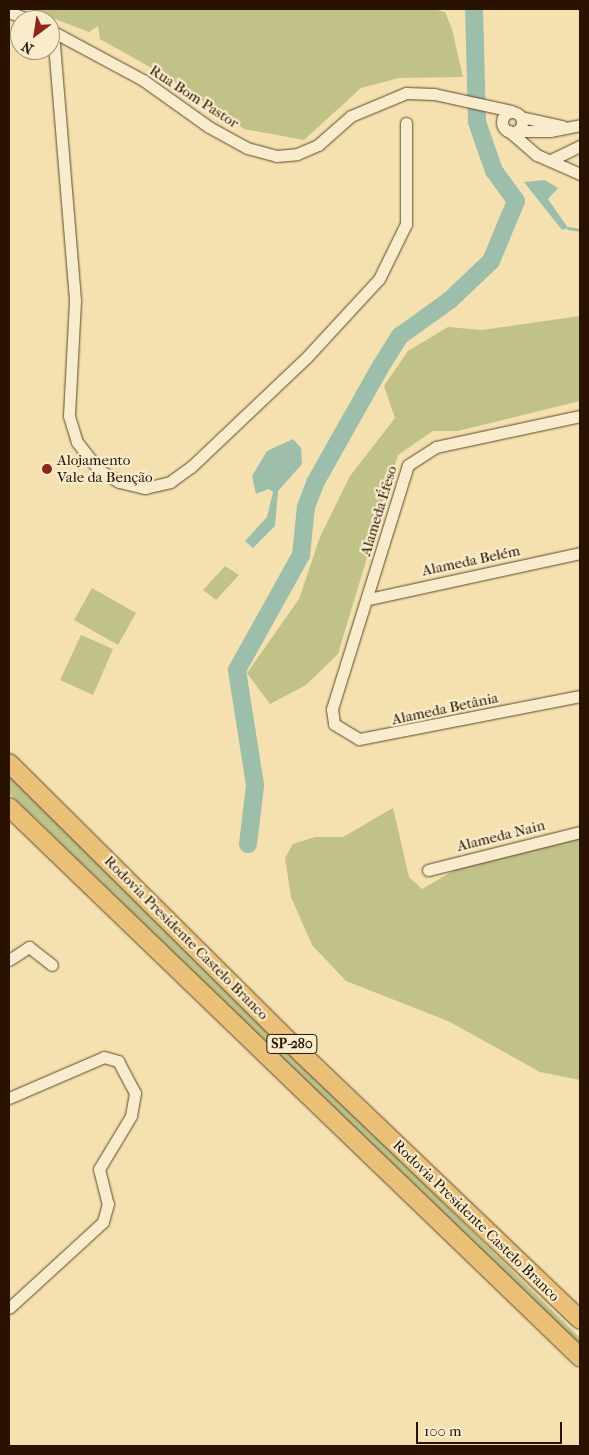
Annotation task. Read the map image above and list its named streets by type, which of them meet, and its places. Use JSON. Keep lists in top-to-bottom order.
{
  "streets": {
    "highway": ["Rodovia Presidente Castelo Branco", "SP-280"],
    "street": [
      "Rua Bom Pastor",
      "Alameda Éfeso",
      "Alameda Belém",
      "Alameda Betânia",
      "Alameda Nain"
    ]
  },
  "crossings": [
    ["Alameda Éfeso", "Alameda Belém"],
    ["Alameda Éfeso", "Alameda Betânia"]
  ],
  "places": ["Alojamento Vale da Benção"],
  "scale_bar": "100 m",
  "north": "bottom left"
}
